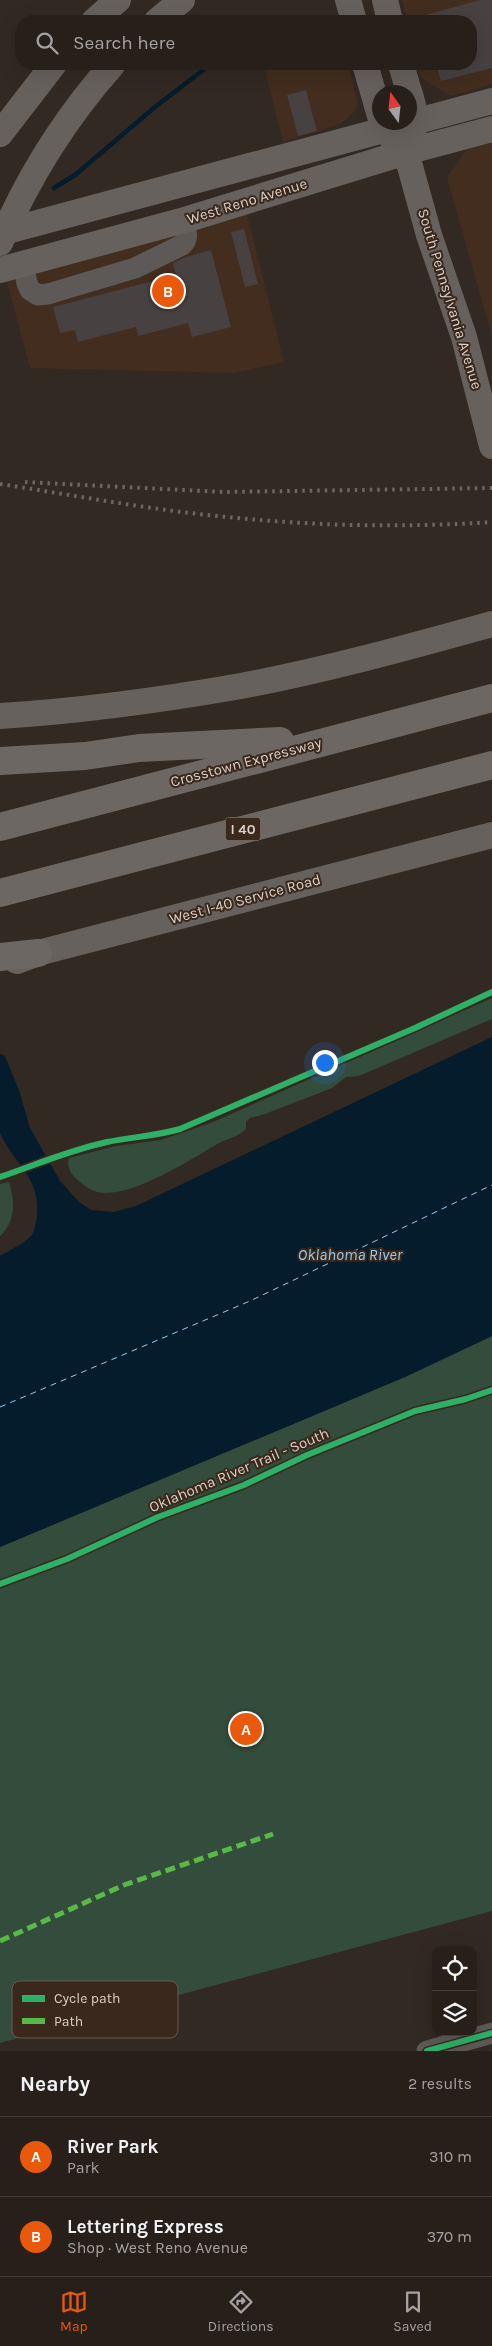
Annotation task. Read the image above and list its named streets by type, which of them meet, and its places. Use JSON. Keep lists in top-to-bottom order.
{
  "streets": {
    "highway": ["Crosstown Expressway", "I 40"],
    "main road": ["West Reno Avenue", "South Pennsylvania Avenue", "West I-40 Service Road"],
    "cycle path": ["Oklahoma River Trail - South"]
  },
  "crossings": [
    ["West Reno Avenue", "South Pennsylvania Avenue"]
  ],
  "water": ["Oklahoma River"],
  "legend": ["Cycle path", "Path"],
  "north": "top",
  "page": {
    "search": "Search here",
    "pins": ["B", "A"],
    "heading": ["Nearby", "2 results"],
    "list": [
      {
        "mark": "A",
        "name": "River Park",
        "note": "Park",
        "value": "310 m"
      },
      {
        "mark": "B",
        "name": "Lettering Express",
        "note": "Shop · West Reno Avenue",
        "value": "370 m"
      }
    ],
    "nav": ["Map", "Directions", "Saved"]
  }
}
